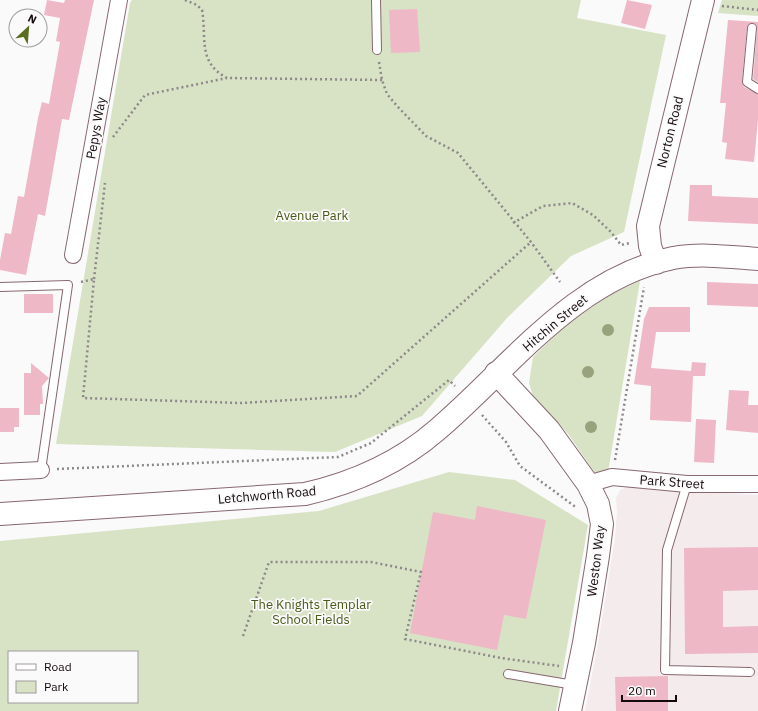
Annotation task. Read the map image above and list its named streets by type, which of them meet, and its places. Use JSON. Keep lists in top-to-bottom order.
{
  "streets": {
    "main road": [
      "Norton Road",
      "Hitchin Street",
      "Letchworth Road",
      "Weston Way"
    ],
    "street": ["Pepys Way", "Park Street"]
  },
  "crossings": [
    ["Norton Road", "Hitchin Street"],
    ["Hitchin Street", "Letchworth Road"],
    ["Hitchin Street", "Weston Way"],
    ["Park Street", "Weston Way"],
    ["Letchworth Road", "Weston Way"]
  ],
  "parks": ["Avenue Park", "The Knights Templar School Fields"],
  "legend": ["Road", "Park"],
  "scale_bar": "20 m",
  "north": "top right"
}
